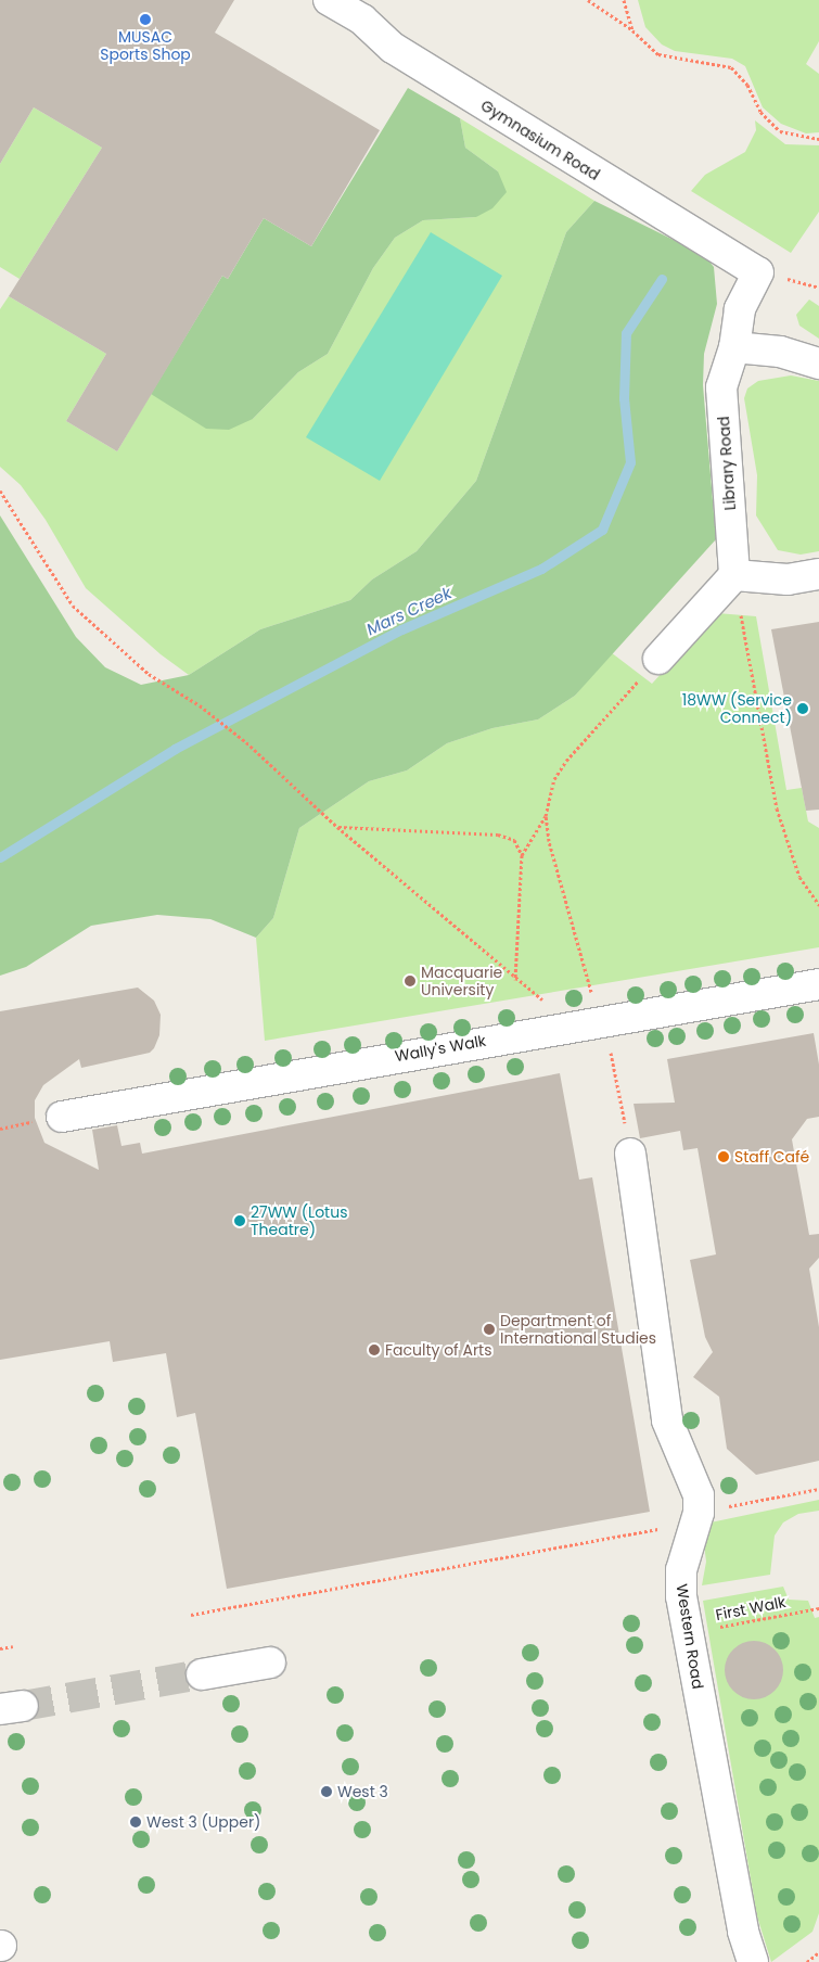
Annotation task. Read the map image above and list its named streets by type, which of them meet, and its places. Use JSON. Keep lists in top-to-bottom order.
{
  "streets": {
    "street": [
      "Gymnasium Road",
      "Library Road",
      "Wally's Walk",
      "Western Road"
    ],
    "path": ["First Walk"]
  },
  "crossings": [
    ["Gymnasium Road", "Library Road"],
    ["First Walk", "Western Road"]
  ],
  "water": ["Mars Creek"],
  "places": [
    "MUSAC Sports Shop",
    "18WW (Service Connect)",
    "Macquarie University",
    "Staff Café",
    "27WW (Lotus Theatre)",
    "Department of International Studies",
    "Faculty of Arts",
    "West 3",
    "West 3 (Upper)"
  ]
}
